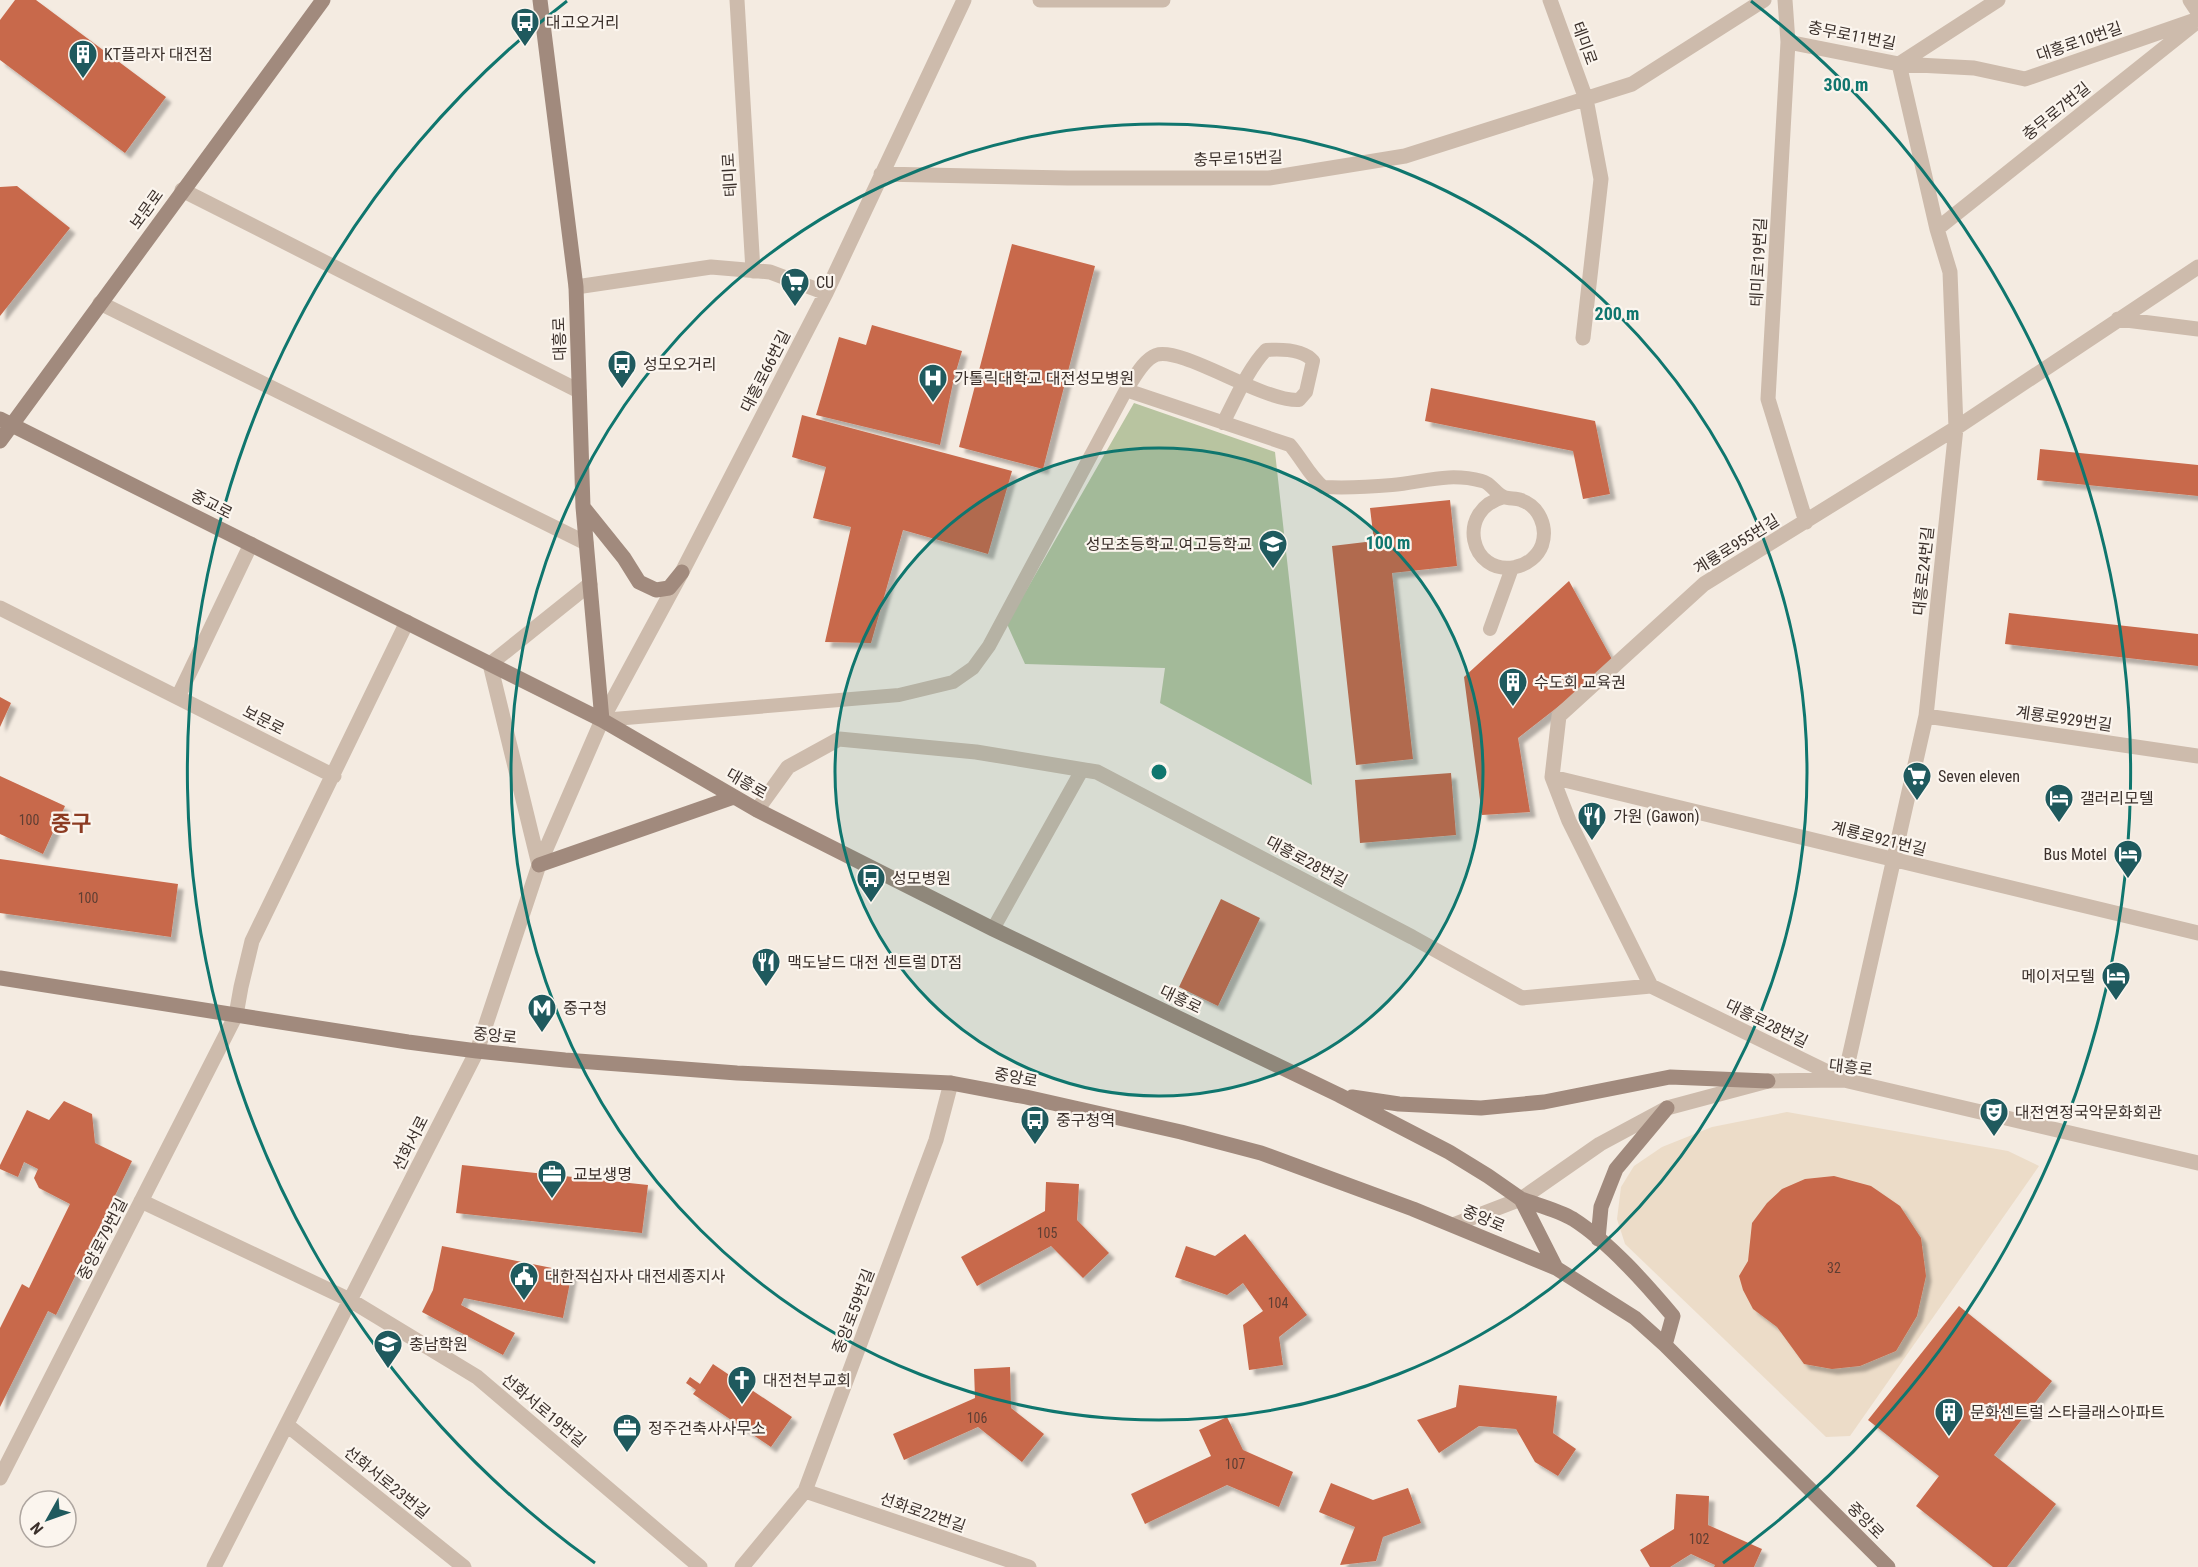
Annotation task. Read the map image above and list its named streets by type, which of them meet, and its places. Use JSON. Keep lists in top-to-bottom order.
{
  "streets": {
    "main road": [
      "보문로",
      "대흥로",
      "중교로",
      "중앙로"
    ],
    "street": [
      "충무로11번길",
      "대흥로10번길",
      "테미로",
      "충무로7번길",
      "충무로15번길",
      "테미로19번길",
      "대흥로66번길",
      "계룡로955번길",
      "대흥로24번길",
      "계룡로929번길",
      "계룡로921번길",
      "대흥로28번길",
      "선화서로",
      "중앙로79번길",
      "중앙로59번길",
      "선화서로19번길",
      "선화서로23번길",
      "선화로22번길"
    ]
  },
  "crossings": [
    ["충무로11번길", "대흥로10번길"],
    ["충무로11번길", "테미로19번길"],
    ["충무로11번길", "대흥로24번길"],
    ["대흥로10번길", "충무로7번길"],
    ["대흥로10번길", "대흥로24번길"],
    ["테미로", "충무로15번길"],
    ["충무로7번길", "대흥로24번길"],
    ["충무로15번길", "대흥로66번길"],
    ["보문로", "중교로"],
    ["테미로19번길", "계룡로955번길"],
    ["대흥로", "대흥로66번길"],
    ["대흥로", "중교로"],
    ["대흥로", "대흥로24번길"],
    ["대흥로", "대흥로28번길"],
    ["대흥로", "중앙로"],
    ["대흥로", "선화서로"],
    ["대흥로66번길", "중교로"],
    ["대흥로66번길", "선화서로"],
    ["중교로", "선화서로"],
    ["계룡로955번길", "대흥로24번길"],
    ["계룡로955번길", "계룡로921번길"],
    ["계룡로955번길", "대흥로28번길"],
    ["대흥로24번길", "계룡로929번길"],
    ["대흥로24번길", "계룡로921번길"],
    ["대흥로24번길", "대흥로28번길"],
    ["중앙로", "선화서로"],
    ["중앙로", "중앙로79번길"],
    ["중앙로", "중앙로59번길"],
    ["선화서로", "선화서로19번길"],
    ["선화서로", "선화서로23번길"],
    ["중앙로79번길", "선화서로19번길"],
    ["중앙로59번길", "선화로22번길"]
  ],
  "districts": ["중구"],
  "places": {
    "bus stop": [
      "대고오거리",
      "성모오거리",
      "성모병원",
      "중구청역"
    ],
    "building": ["KT플라자 대전점", "수도회 교육권", "문화센트럴 스타클래스아파트"],
    "supermarket": ["CU", "Seven eleven"],
    "hospital": ["가톨릭대학교 대전성모병원"],
    "school or university": ["성모초등학교.여고등학교", "충남학원"],
    "hotel": ["갤러리모텔", "Bus Motel", "메이저모텔"],
    "restaurant": ["가원 (Gawon)", "맥도날드 대전 센트럴 DT점"],
    "metro station": ["중구청"],
    "theatre": ["대전연정국악문화회관"],
    "office": ["교보생명", "정주건축사사무소"],
    "public building": ["대한적십자사 대전세종지사"],
    "church": ["대전천부교회"]
  },
  "house_numbers": [
    "100",
    "100",
    "105",
    "32",
    "104",
    "106",
    "107",
    "102"
  ],
  "north": "bottom left",
  "rings": ["300 m", "200 m", "100 m"]
}
